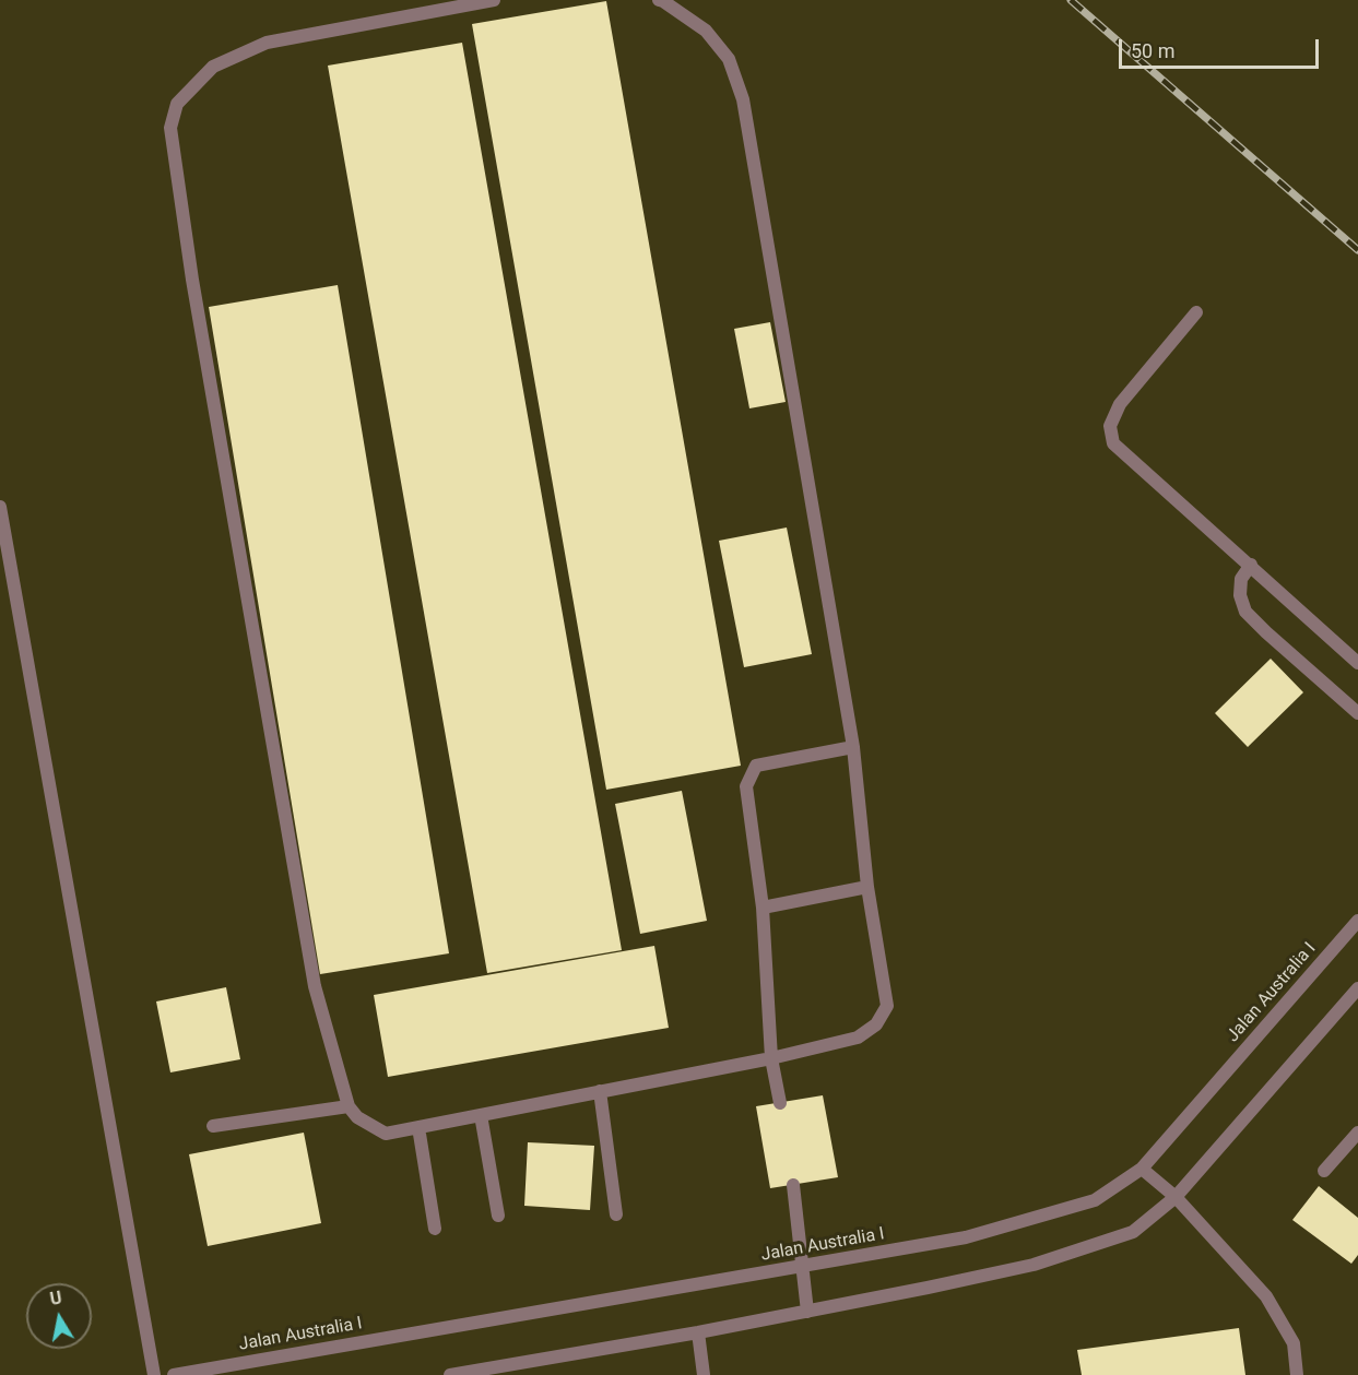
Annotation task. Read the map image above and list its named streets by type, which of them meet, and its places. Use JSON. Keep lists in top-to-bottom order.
{
  "streets": {
    "lane": ["Jalan Australia I"]
  },
  "scale_bar": "50 m",
  "north": "top"
}
